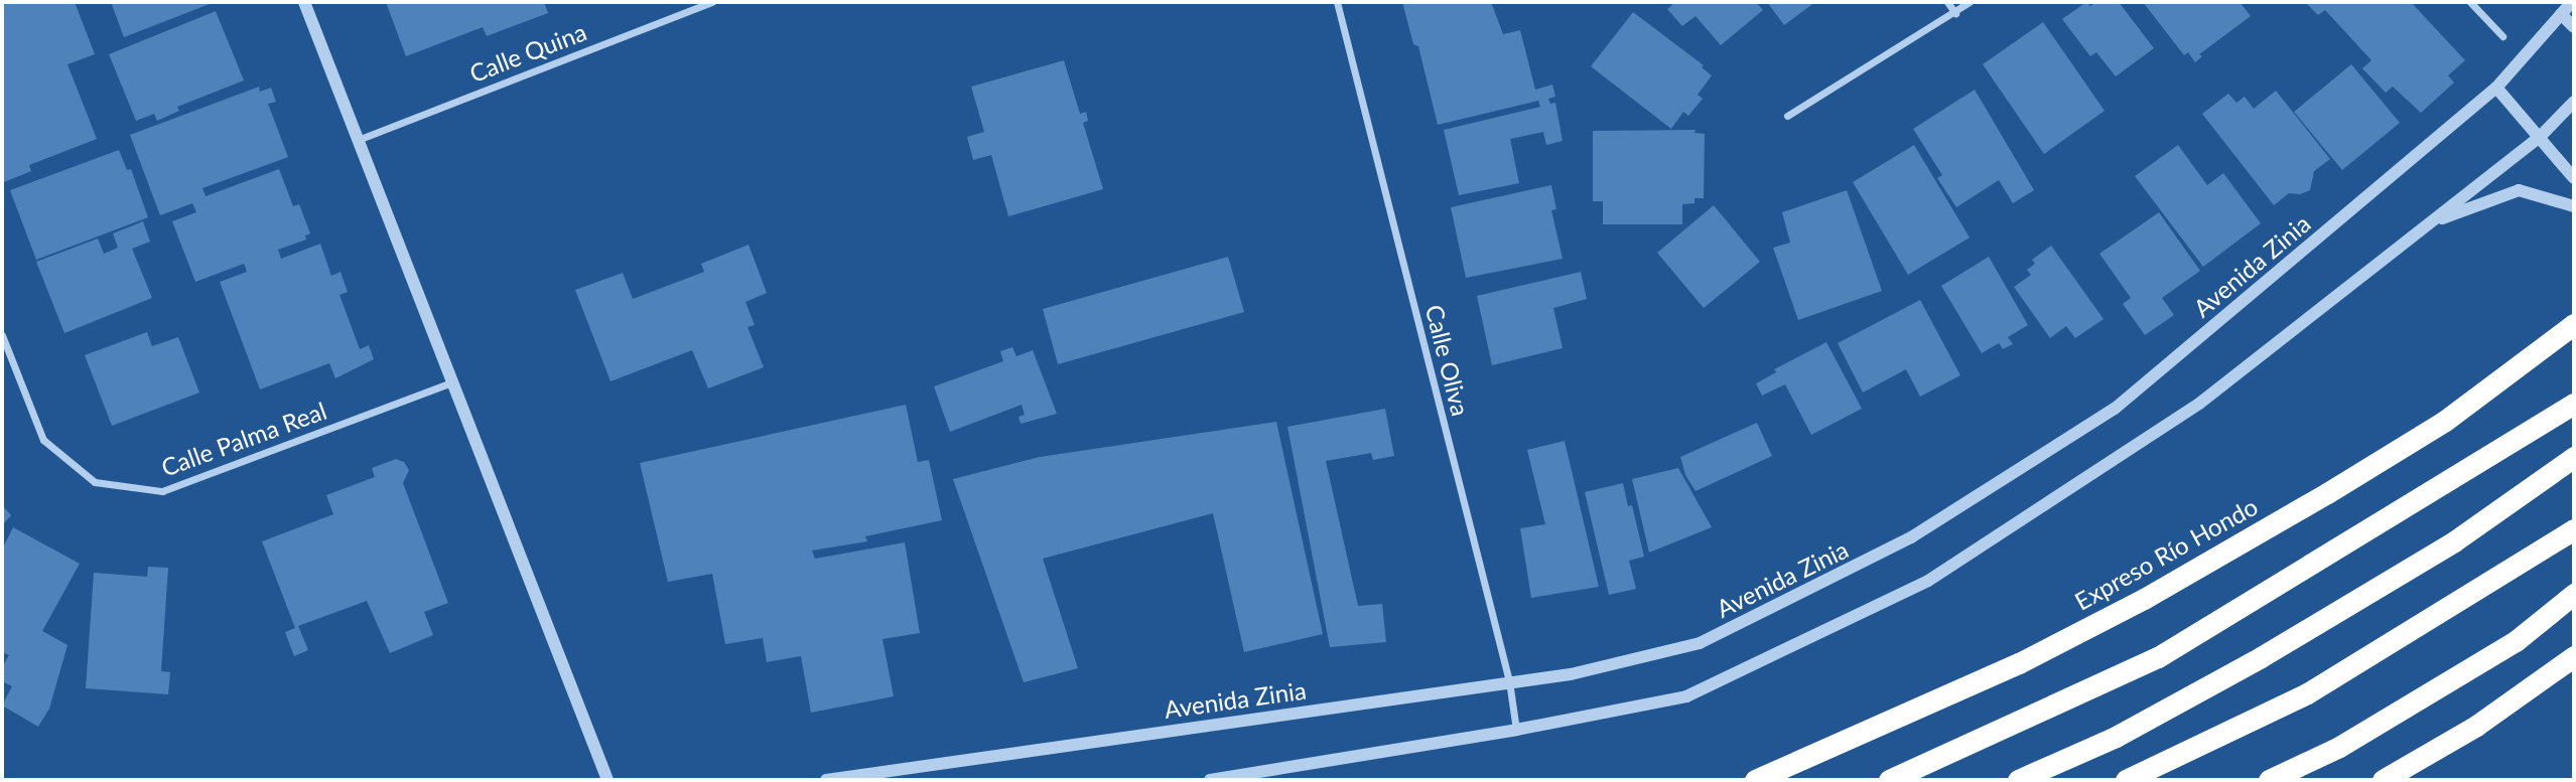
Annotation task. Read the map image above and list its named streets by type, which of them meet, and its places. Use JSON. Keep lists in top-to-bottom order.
{
  "streets": {
    "highway": ["Expreso Río Hondo"],
    "street": [
      "Calle Quina",
      "Avenida Zinia",
      "Calle Oliva",
      "Calle Palma Real"
    ]
  },
  "crossings": [
    ["Avenida Zinia", "Calle Oliva"]
  ]
}
